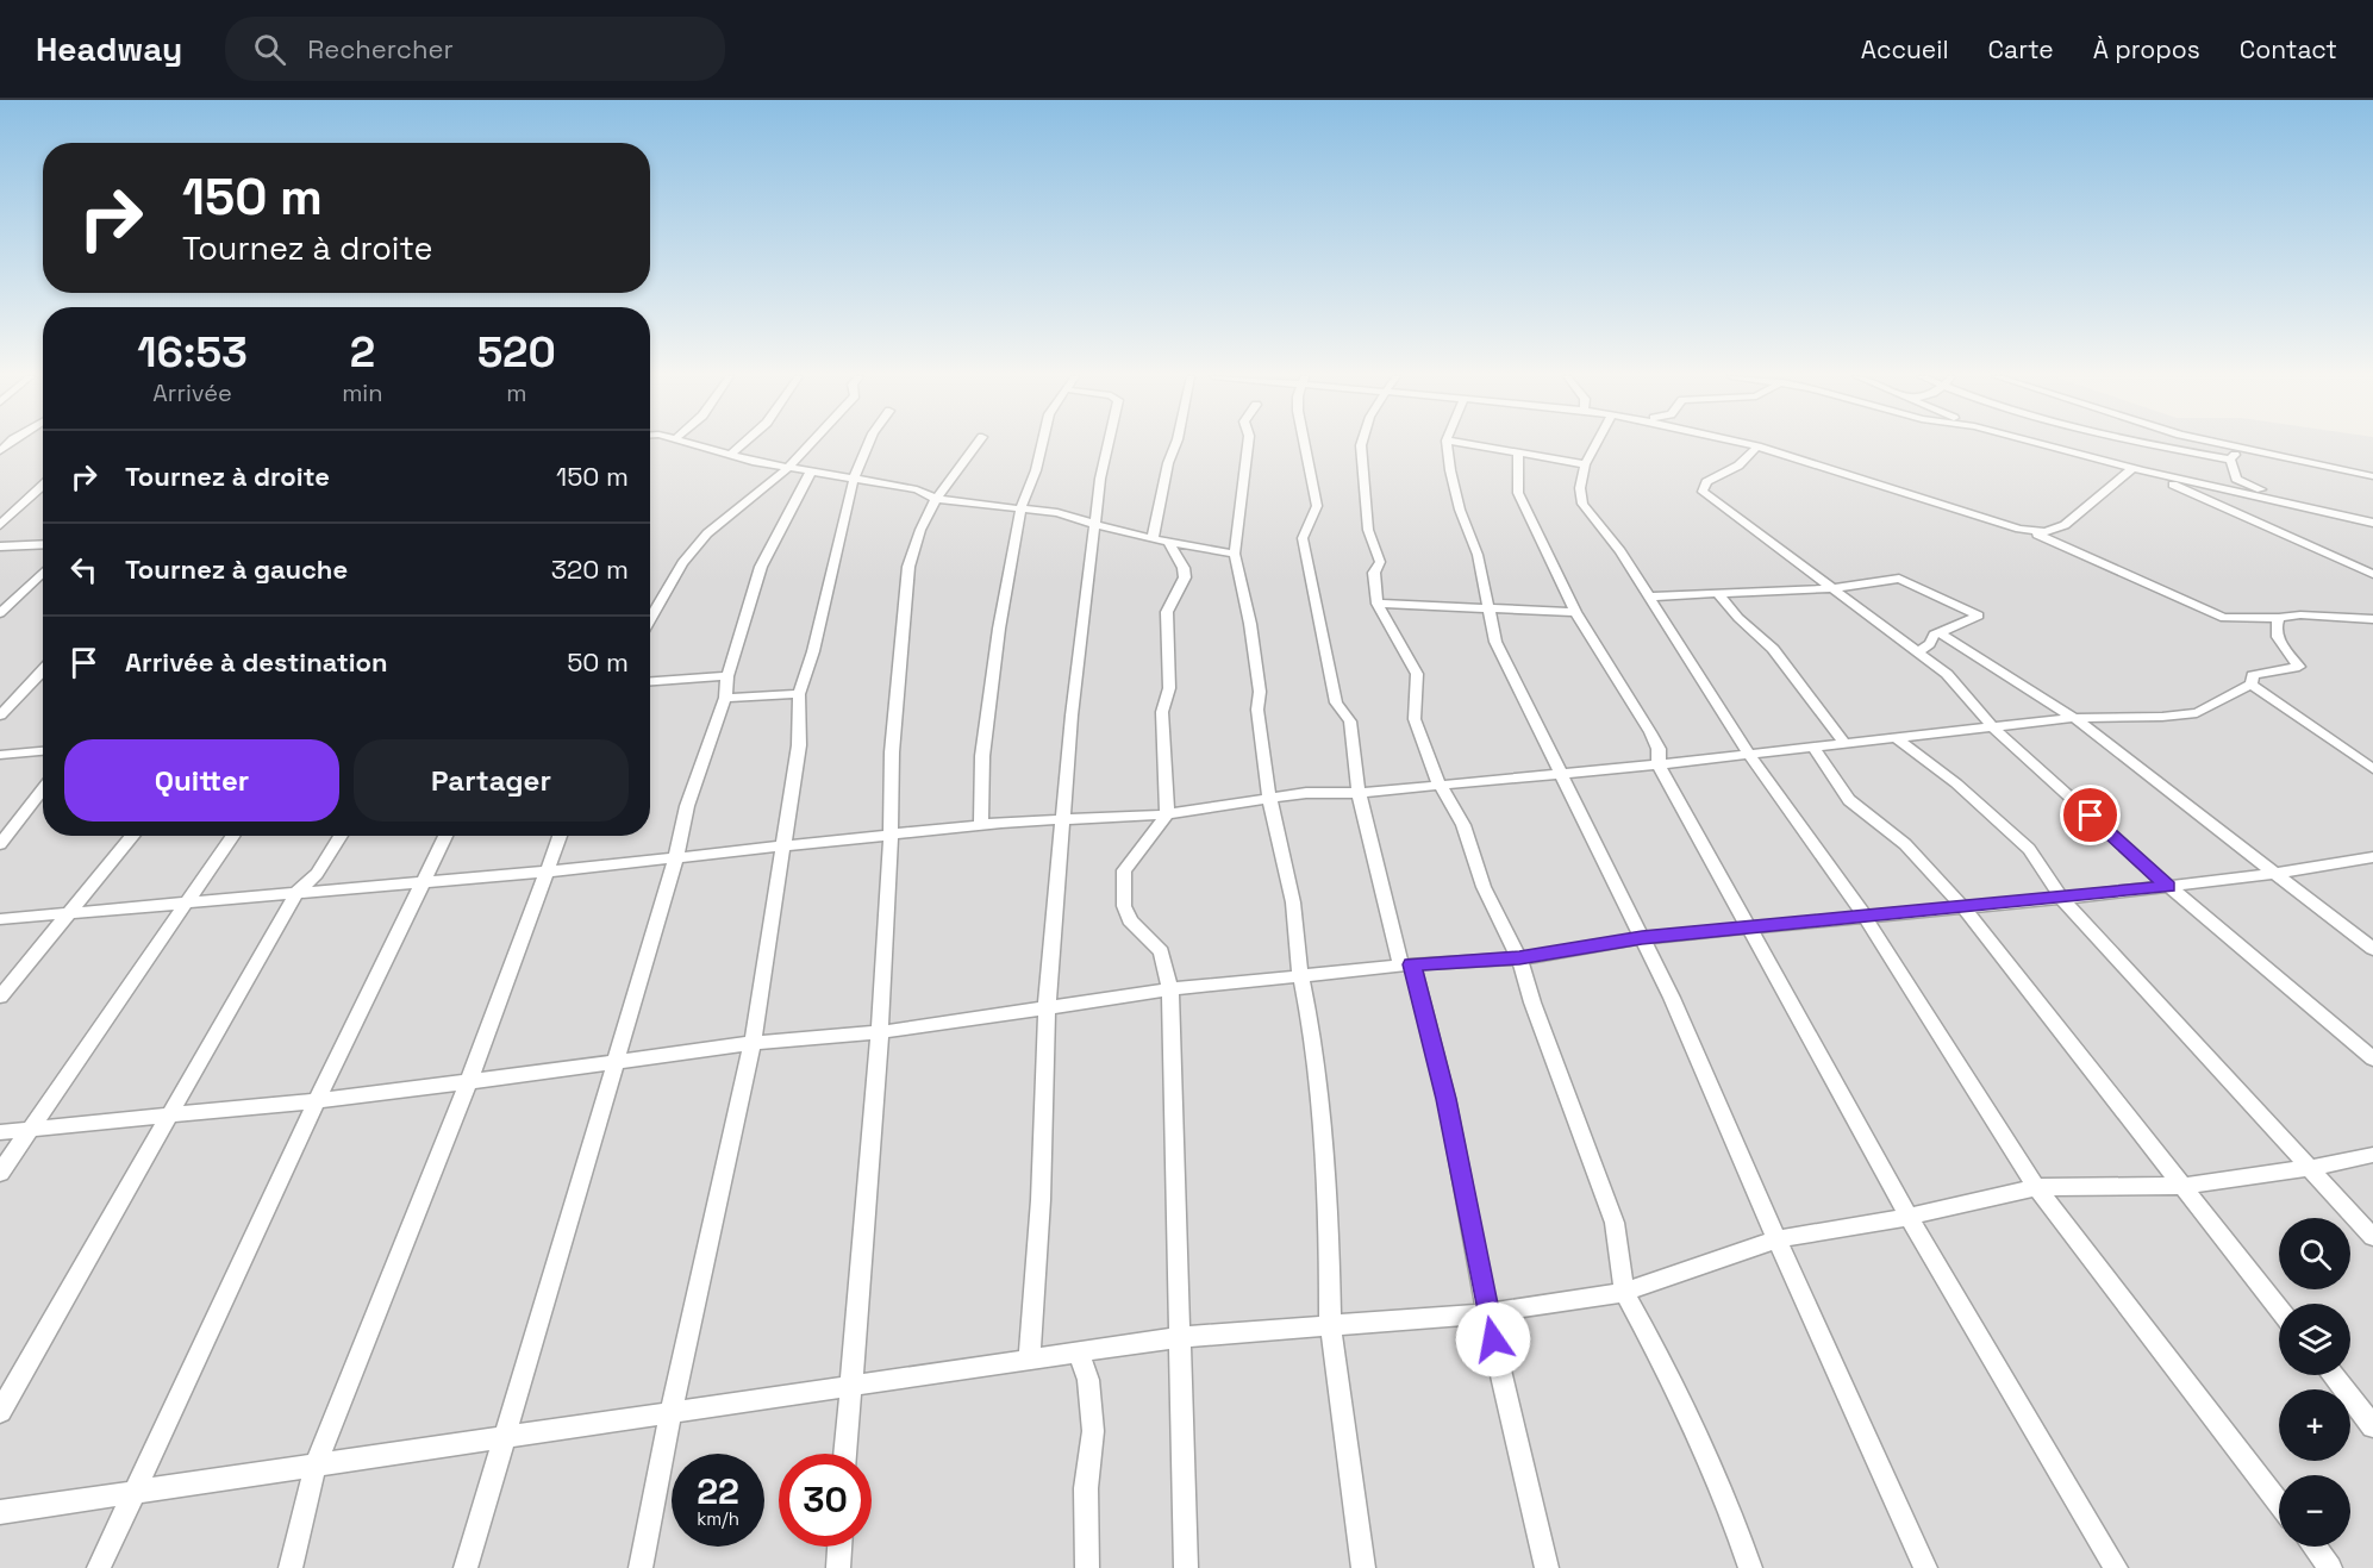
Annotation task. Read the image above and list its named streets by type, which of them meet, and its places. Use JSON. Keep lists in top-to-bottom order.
{
  "page": {
    "header": "Headway",
    "search": "Rechercher",
    "nav": [
      "Accueil",
      "Carte",
      "À propos",
      "Contact"
    ],
    "turn": ["150 m", "Tournez à droite"],
    "eta": [
      "16:53",
      "Arrivée",
      "2",
      "min",
      "520",
      "m"
    ],
    "list": [
      {
        "name": "Tournez à droite",
        "value": "150 m"
      },
      {
        "name": "Tournez à gauche",
        "value": "320 m"
      },
      {
        "name": "Arrivée à destination",
        "value": "50 m"
      }
    ],
    "buttons": ["Quitter", "Partager"],
    "map_buttons": ["+", "−"],
    "speed": "22 km/h",
    "limit": "30"
  }
}
